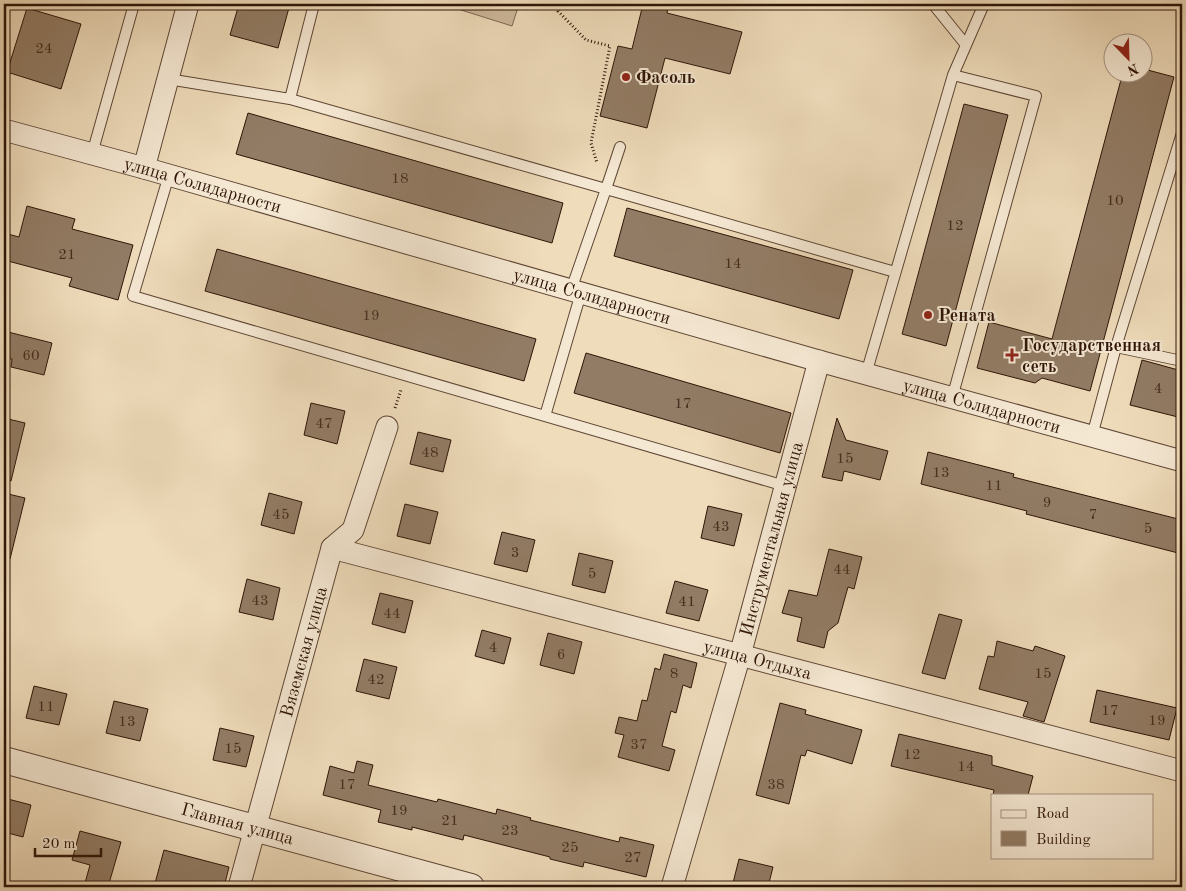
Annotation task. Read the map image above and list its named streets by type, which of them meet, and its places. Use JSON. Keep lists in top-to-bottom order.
{
  "streets": {
    "street": [
      "улица Солидарности",
      "Инструментальная улица",
      "Вяземская улица",
      "улица Отдыха",
      "Главная улица"
    ]
  },
  "crossings": [
    ["улица Солидарности", "Инструментальная улица"],
    ["Инструментальная улица", "улица Отдыха"],
    ["Вяземская улица", "улица Отдыха"],
    ["Вяземская улица", "Главная улица"]
  ],
  "places": {
    "other": ["Фасоль", "Рената"],
    "health": ["Государственная сеть"]
  },
  "house_numbers": [
    "24",
    "18",
    "10",
    "12",
    "21",
    "14",
    "19",
    "60",
    "4",
    "17",
    "47",
    "48",
    "15",
    "13",
    "11",
    "9",
    "45",
    "7",
    "43",
    "5",
    "3",
    "44",
    "5",
    "43",
    "41",
    "44",
    "4",
    "6",
    "8",
    "15",
    "42",
    "11",
    "17",
    "19",
    "13",
    "37",
    "15",
    "12",
    "14",
    "17",
    "38",
    "19",
    "21",
    "23",
    "25",
    "27"
  ],
  "legend": ["Road", "Building"],
  "scale_bar": "20 m",
  "north": "bottom right"
}
